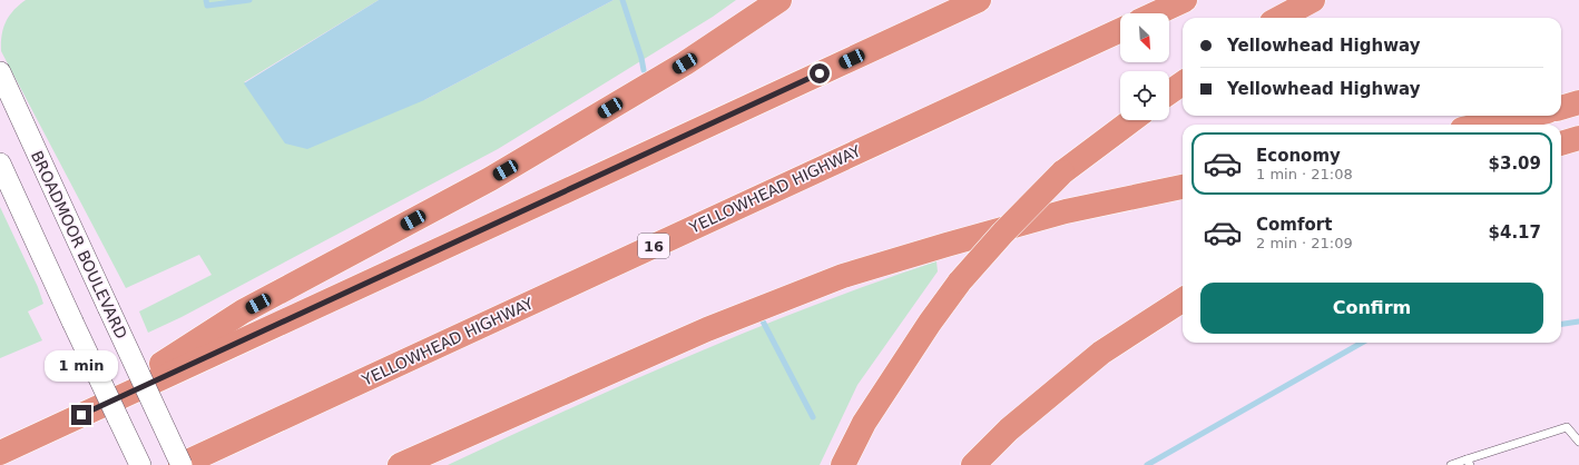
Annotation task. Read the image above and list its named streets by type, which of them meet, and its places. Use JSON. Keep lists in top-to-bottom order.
{
  "streets": {
    "highway": ["YELLOWHEAD HIGHWAY", "16"],
    "main road": ["BROADMOOR BOULEVARD"]
  },
  "crossings": [
    ["YELLOWHEAD HIGHWAY", "BROADMOOR BOULEVARD"]
  ],
  "north": "bottom right",
  "page": {
    "banner": ["Yellowhead Highway", "Yellowhead Highway"],
    "list": [
      {
        "name": "Economy",
        "note": "1 min · 21:08",
        "value": "$3.09"
      },
      {
        "name": "Comfort",
        "note": "2 min · 21:09",
        "value": "$4.17"
      }
    ],
    "buttons": "Confirm",
    "bubble": "1 min"
  }
}
